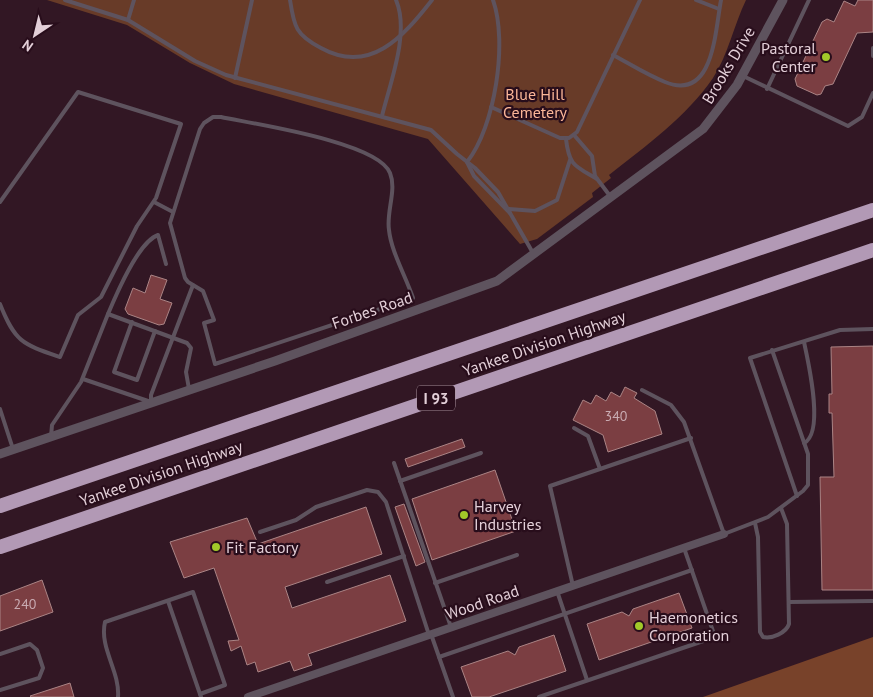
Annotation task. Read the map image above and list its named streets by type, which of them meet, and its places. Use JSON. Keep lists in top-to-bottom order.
{
  "streets": {
    "highway": ["Yankee Division Highway", "I 93"],
    "street": ["Brooks Drive", "Forbes Road", "Wood Road"]
  },
  "crossings": [
    ["Brooks Drive", "Forbes Road"]
  ],
  "parks": ["Blue Hill Cemetery"],
  "places": [
    "Pastoral Center",
    "Harvey Industries",
    "Fit Factory",
    "Haemonetics Corporation"
  ],
  "house_numbers": ["340", "240"],
  "north": "bottom left"
}
